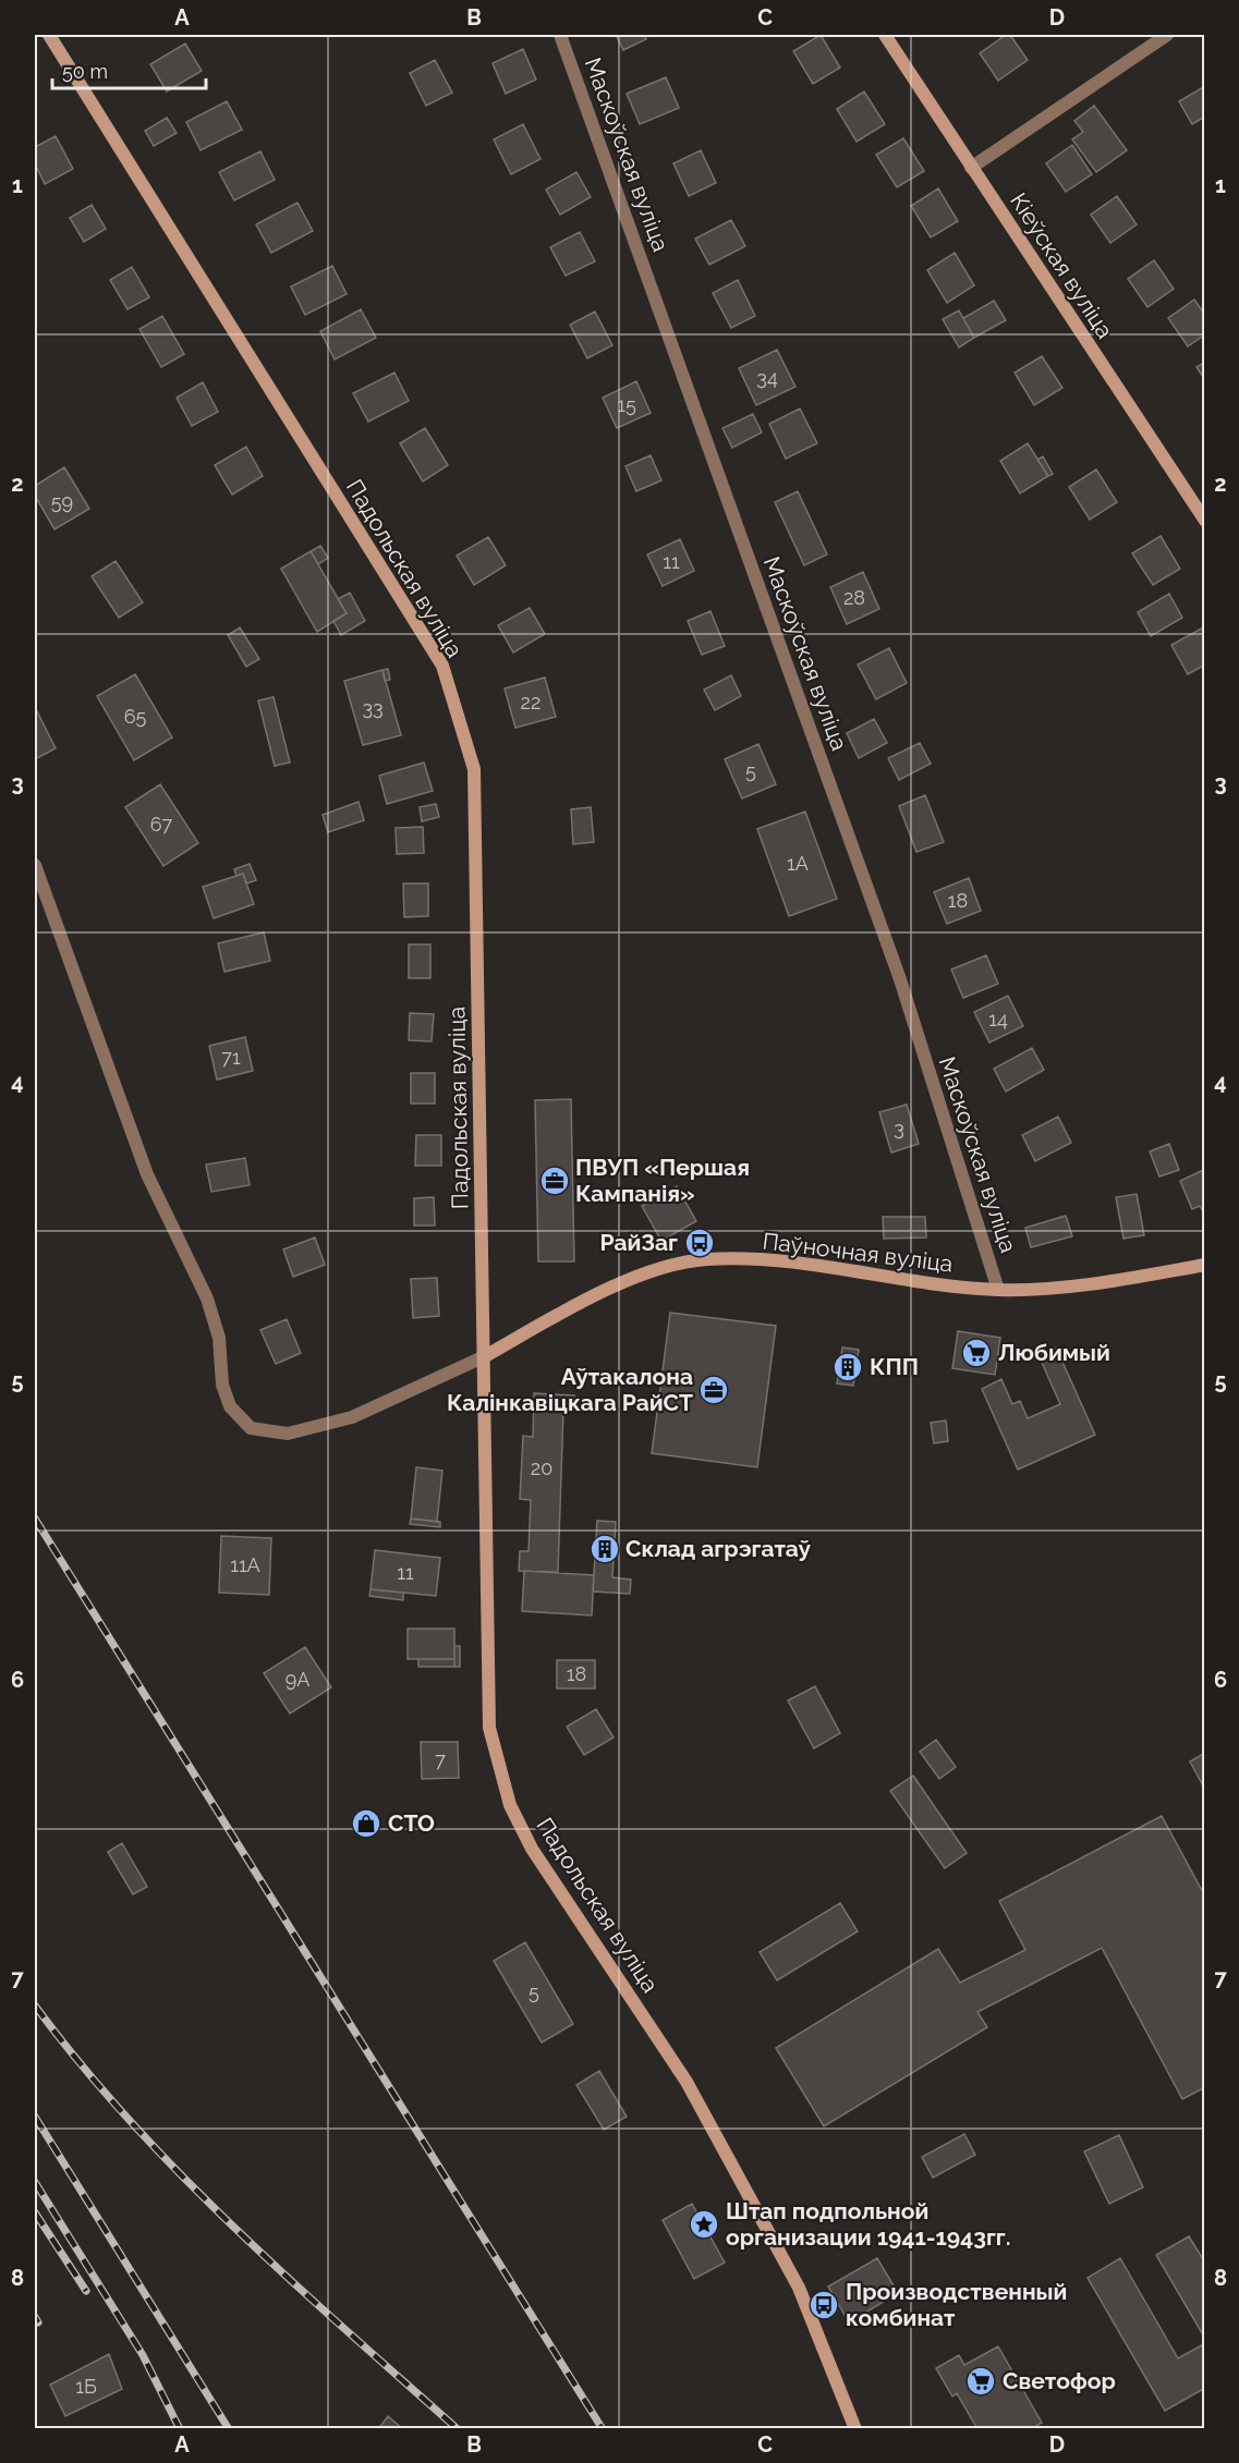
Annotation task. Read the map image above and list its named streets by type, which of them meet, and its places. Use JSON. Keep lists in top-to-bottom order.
{
  "streets": {
    "main road": ["Кіеўская вуліца", "Падольская вуліца", "Паўночная вуліца"],
    "street": ["Маскоўская вуліца"]
  },
  "crossings": [
    ["Маскоўская вуліца", "Паўночная вуліца"],
    ["Падольская вуліца", "Паўночная вуліца"]
  ],
  "places": {
    "office": ["ПВУП «Першая Кампанія»", "Аўтакалона Калінкавіцкага РайСТ"],
    "bus stop": ["РайЗаг", "Производственный комбинат"],
    "supermarket": ["Любимый", "Светофор"],
    "building": ["КПП", "Склад агрэгатаў"],
    "shop": ["СТО"],
    "place": ["Штап подпольной организации 1941-1943гг."]
  },
  "house_numbers": [
    "34",
    "15",
    "59",
    "11",
    "28",
    "22",
    "33",
    "65",
    "5",
    "67",
    "1А",
    "18",
    "14",
    "71",
    "3",
    "20",
    "11А",
    "11",
    "18",
    "9А",
    "7",
    "5",
    "1Б"
  ],
  "scale_bar": "50 m",
  "grid": {
    "columns": [
      "A",
      "B",
      "C",
      "D"
    ],
    "rows": [
      "1",
      "2",
      "3",
      "4",
      "5",
      "6",
      "7",
      "8"
    ]
  }
}
